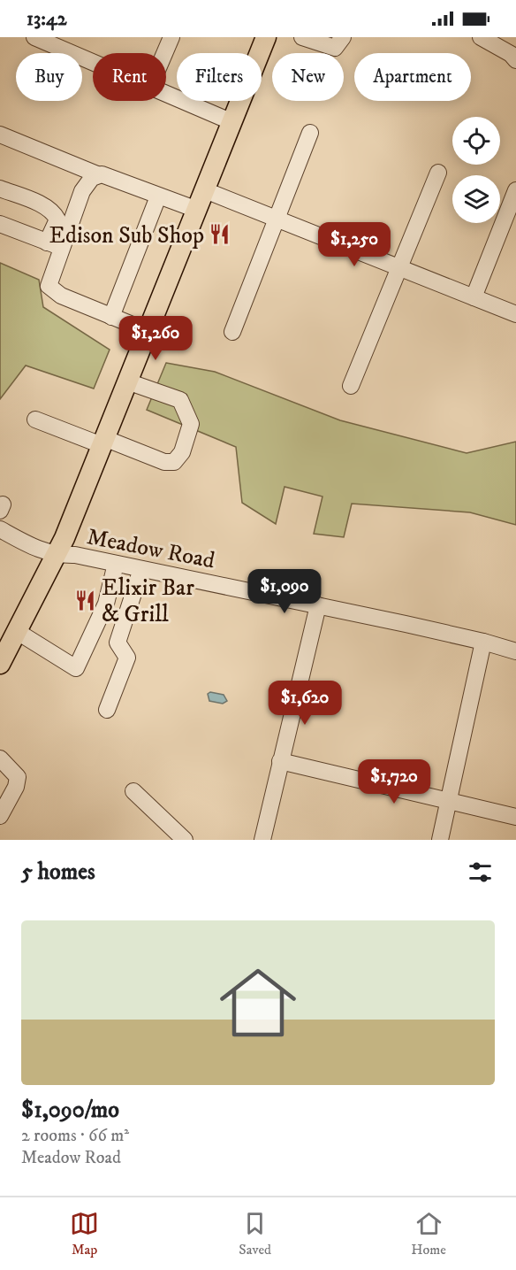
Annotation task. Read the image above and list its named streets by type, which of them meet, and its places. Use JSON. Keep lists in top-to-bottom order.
{
  "streets": {
    "street": ["Meadow Road"]
  },
  "places": {
    "restaurant": ["Edison Sub Shop", "Elixir Bar & Grill"]
  },
  "page": {
    "status": "13:42",
    "chip": [
      "Buy",
      "Rent",
      "Filters",
      "New",
      "Apartment"
    ],
    "price": [
      "$1,250",
      "$1,260",
      "$1,090",
      "$1,620",
      "$1,720"
    ],
    "heading": "5 homes",
    "list": [
      {
        "name": "$1,090/mo",
        "note": "2 rooms · 66 m² · Meadow Road"
      }
    ],
    "tabs": ["Map", "Saved", "Home"]
  }
}
